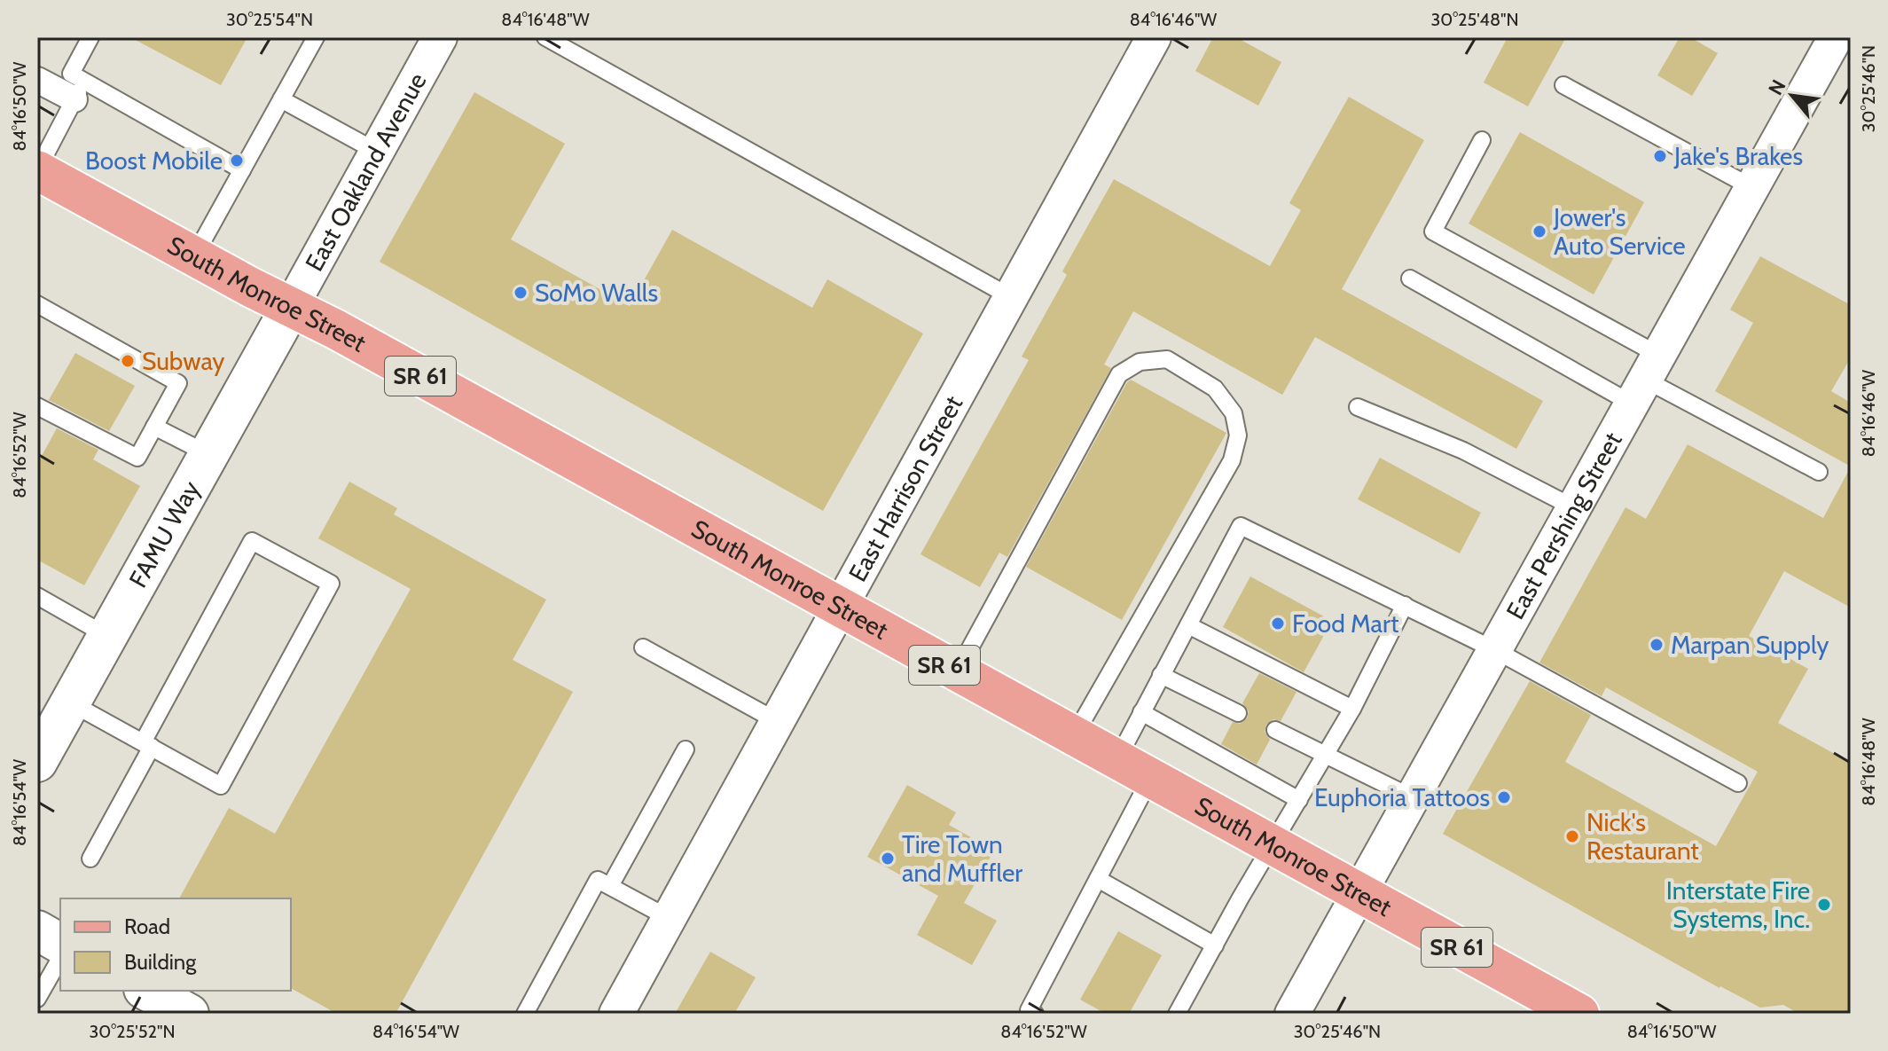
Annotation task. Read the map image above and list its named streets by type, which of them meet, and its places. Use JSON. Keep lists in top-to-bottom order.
{
  "streets": {
    "main road": ["South Monroe Street", "SR 61"],
    "street": [
      "East Oakland Avenue",
      "East Harrison Street",
      "East Pershing Street",
      "FAMU Way"
    ]
  },
  "crossings": [
    ["East Oakland Avenue", "South Monroe Street"],
    ["East Oakland Avenue", "FAMU Way"],
    ["South Monroe Street", "East Harrison Street"],
    ["South Monroe Street", "East Pershing Street"],
    ["South Monroe Street", "FAMU Way"]
  ],
  "places": [
    "Jake's Brakes",
    "Boost Mobile",
    "Jower's Auto Service",
    "SoMo Walls",
    "Subway",
    "Food Mart",
    "Marpan Supply",
    "Euphoria Tattoos",
    "Nick's Restaurant",
    "Tire Town and Muffler",
    "Interstate Fire Systems, Inc."
  ],
  "legend": ["Road", "Building"],
  "north": "top left",
  "coordinates": [
    "30°25'54\"N",
    "84°16'48\"W",
    "84°16'46\"W",
    "30°25'48\"N",
    "30°25'46\"N",
    "84°16'50\"W",
    "84°16'52\"W",
    "84°16'54\"W",
    "30°25'52\"N"
  ]
}
